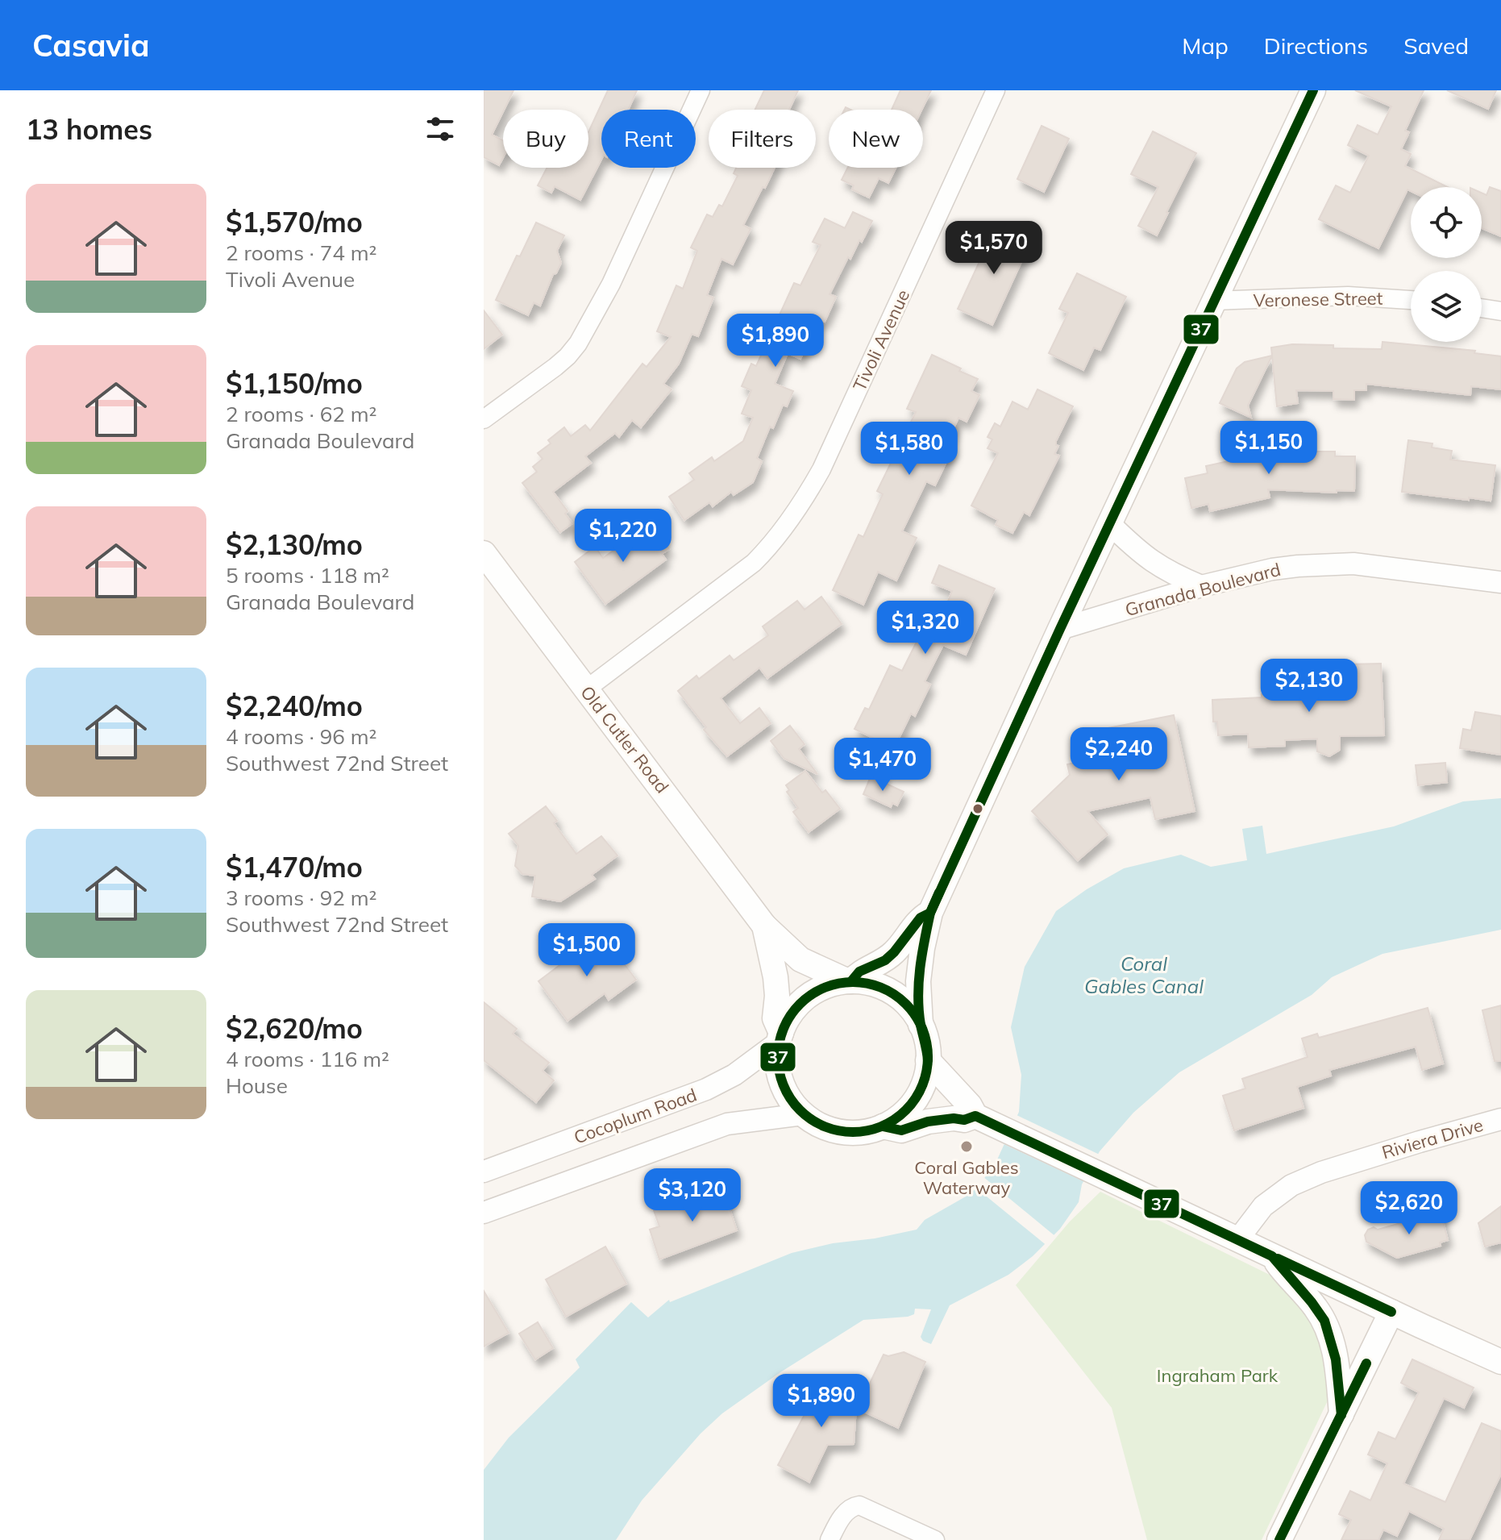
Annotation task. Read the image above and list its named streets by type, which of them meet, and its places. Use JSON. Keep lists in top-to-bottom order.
{
  "streets": {
    "main road": ["Old Cutler Road"],
    "street": [
      "Veronese Street",
      "Tivoli Avenue",
      "Granada Boulevard",
      "Cocoplum Road",
      "Riviera Drive"
    ]
  },
  "crossings": [
    ["Tivoli Avenue", "Old Cutler Road"],
    ["Old Cutler Road", "Cocoplum Road"]
  ],
  "water": ["Coral Gables Canal"],
  "parks": ["Ingraham Park"],
  "places": ["Coral Gables Waterway"],
  "lines": ["transit line 37"],
  "page": {
    "header": "Casavia",
    "nav": ["Map", "Directions", "Saved"],
    "heading": "13 homes",
    "chip": [
      "Buy",
      "Rent",
      "Filters",
      "New"
    ],
    "list": [
      {
        "name": "$1,570/mo",
        "note": "2 rooms · 74 m² · Tivoli Avenue"
      },
      {
        "name": "$1,150/mo",
        "note": "2 rooms · 62 m² · Granada Boulevard"
      },
      {
        "name": "$2,130/mo",
        "note": "5 rooms · 118 m² · Granada Boulevard"
      },
      {
        "name": "$2,240/mo",
        "note": "4 rooms · 96 m² · Southwest 72nd Street"
      },
      {
        "name": "$1,470/mo",
        "note": "3 rooms · 92 m² · Southwest 72nd Street"
      },
      {
        "name": "$2,620/mo",
        "note": "4 rooms · 116 m² · House"
      }
    ],
    "price": [
      "$1,570",
      "$1,890",
      "$1,150",
      "$1,580",
      "$1,220",
      "$1,320",
      "$2,130",
      "$2,240",
      "$1,470",
      "$1,500",
      "$3,120",
      "$2,620",
      "$1,890"
    ]
  }
}
